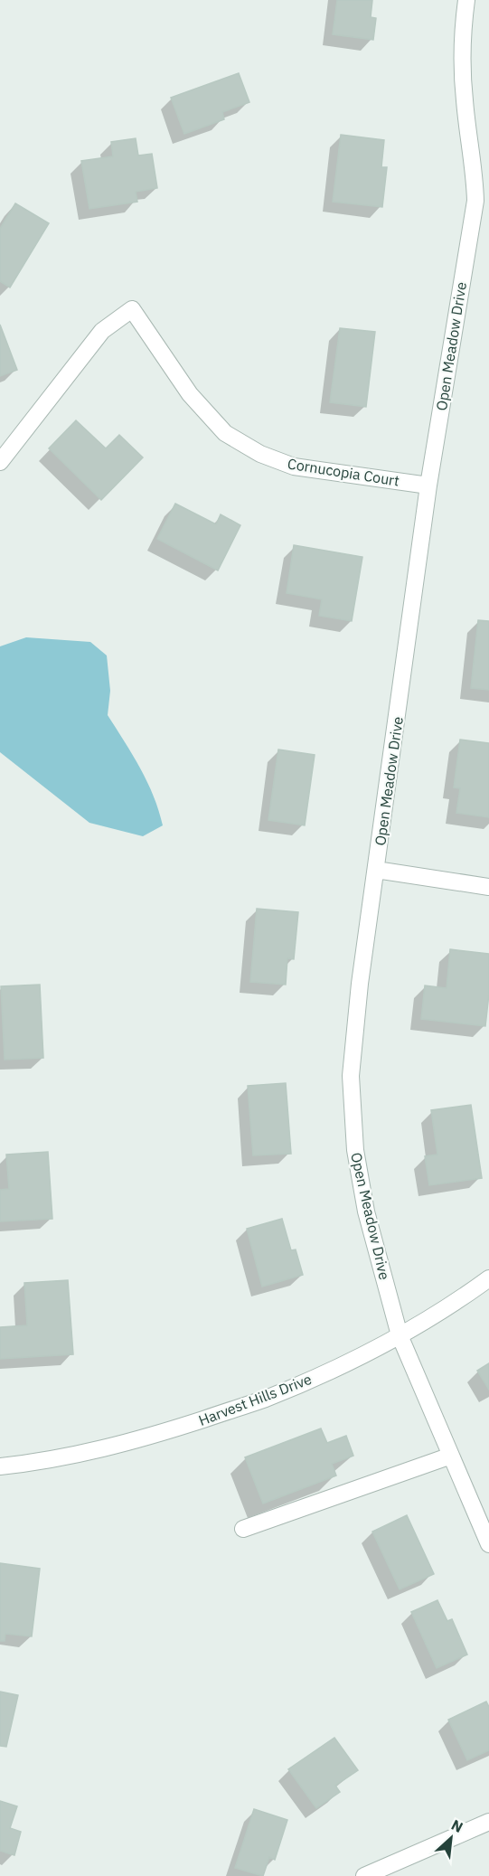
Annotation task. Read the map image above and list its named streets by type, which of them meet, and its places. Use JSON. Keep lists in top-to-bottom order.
{
  "streets": {
    "street": ["Open Meadow Drive", "Cornucopia Court", "Harvest Hills Drive"]
  },
  "crossings": [
    ["Open Meadow Drive", "Cornucopia Court"],
    ["Open Meadow Drive", "Harvest Hills Drive"]
  ],
  "north": "top right"
}
